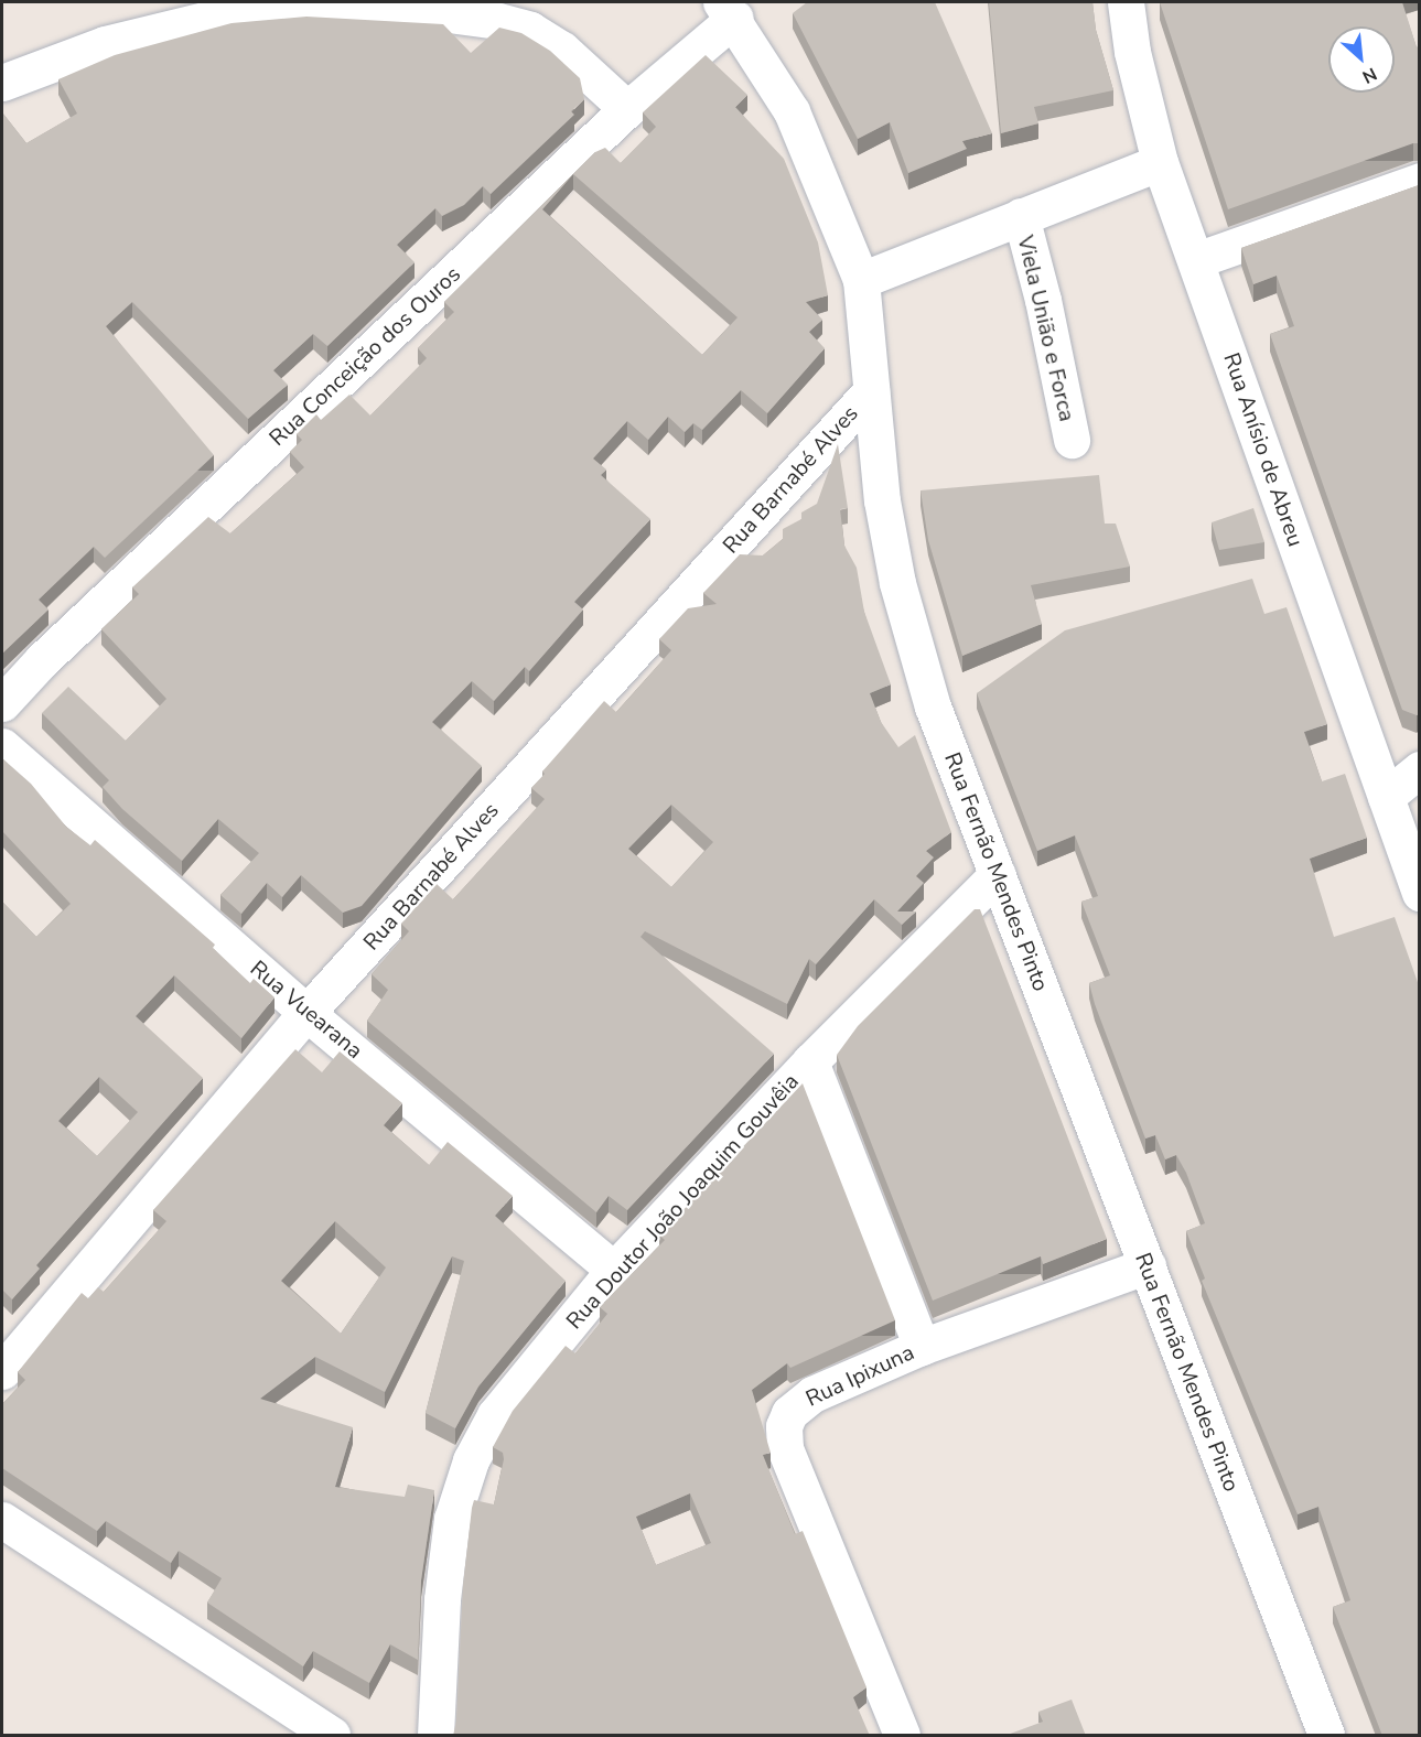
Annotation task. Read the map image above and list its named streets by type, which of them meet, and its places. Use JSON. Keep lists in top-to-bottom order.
{
  "streets": {
    "street": [
      "Viela União e Forca",
      "Rua Conceição dos Ouros",
      "Rua Anísio de Abreu",
      "Rua Barnabé Alves",
      "Rua Fernão Mendes Pinto",
      "Rua Vuearana",
      "Rua Doutor João Joaquim Gouvêia",
      "Rua Ipixuna"
    ]
  },
  "crossings": [
    ["Rua Conceição dos Ouros", "Rua Fernão Mendes Pinto"],
    ["Rua Barnabé Alves", "Rua Fernão Mendes Pinto"],
    ["Rua Barnabé Alves", "Rua Vuearana"],
    ["Rua Fernão Mendes Pinto", "Rua Doutor João Joaquim Gouvêia"],
    ["Rua Fernão Mendes Pinto", "Rua Ipixuna"],
    ["Rua Vuearana", "Rua Doutor João Joaquim Gouvêia"]
  ],
  "north": "bottom right"
}
